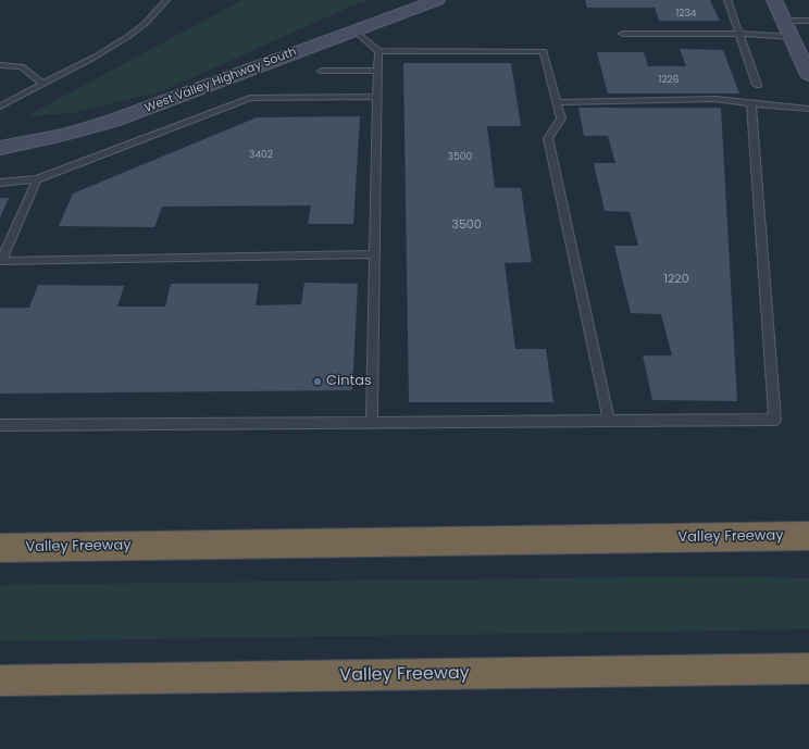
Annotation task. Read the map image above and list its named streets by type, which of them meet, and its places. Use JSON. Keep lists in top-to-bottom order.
{
  "streets": {
    "highway": ["Valley Freeway"],
    "main road": ["West Valley Highway South"]
  },
  "places": ["Cintas"],
  "house_numbers": [
    "1234",
    "1226",
    "3402",
    "3500",
    "3500",
    "1220"
  ]
}
